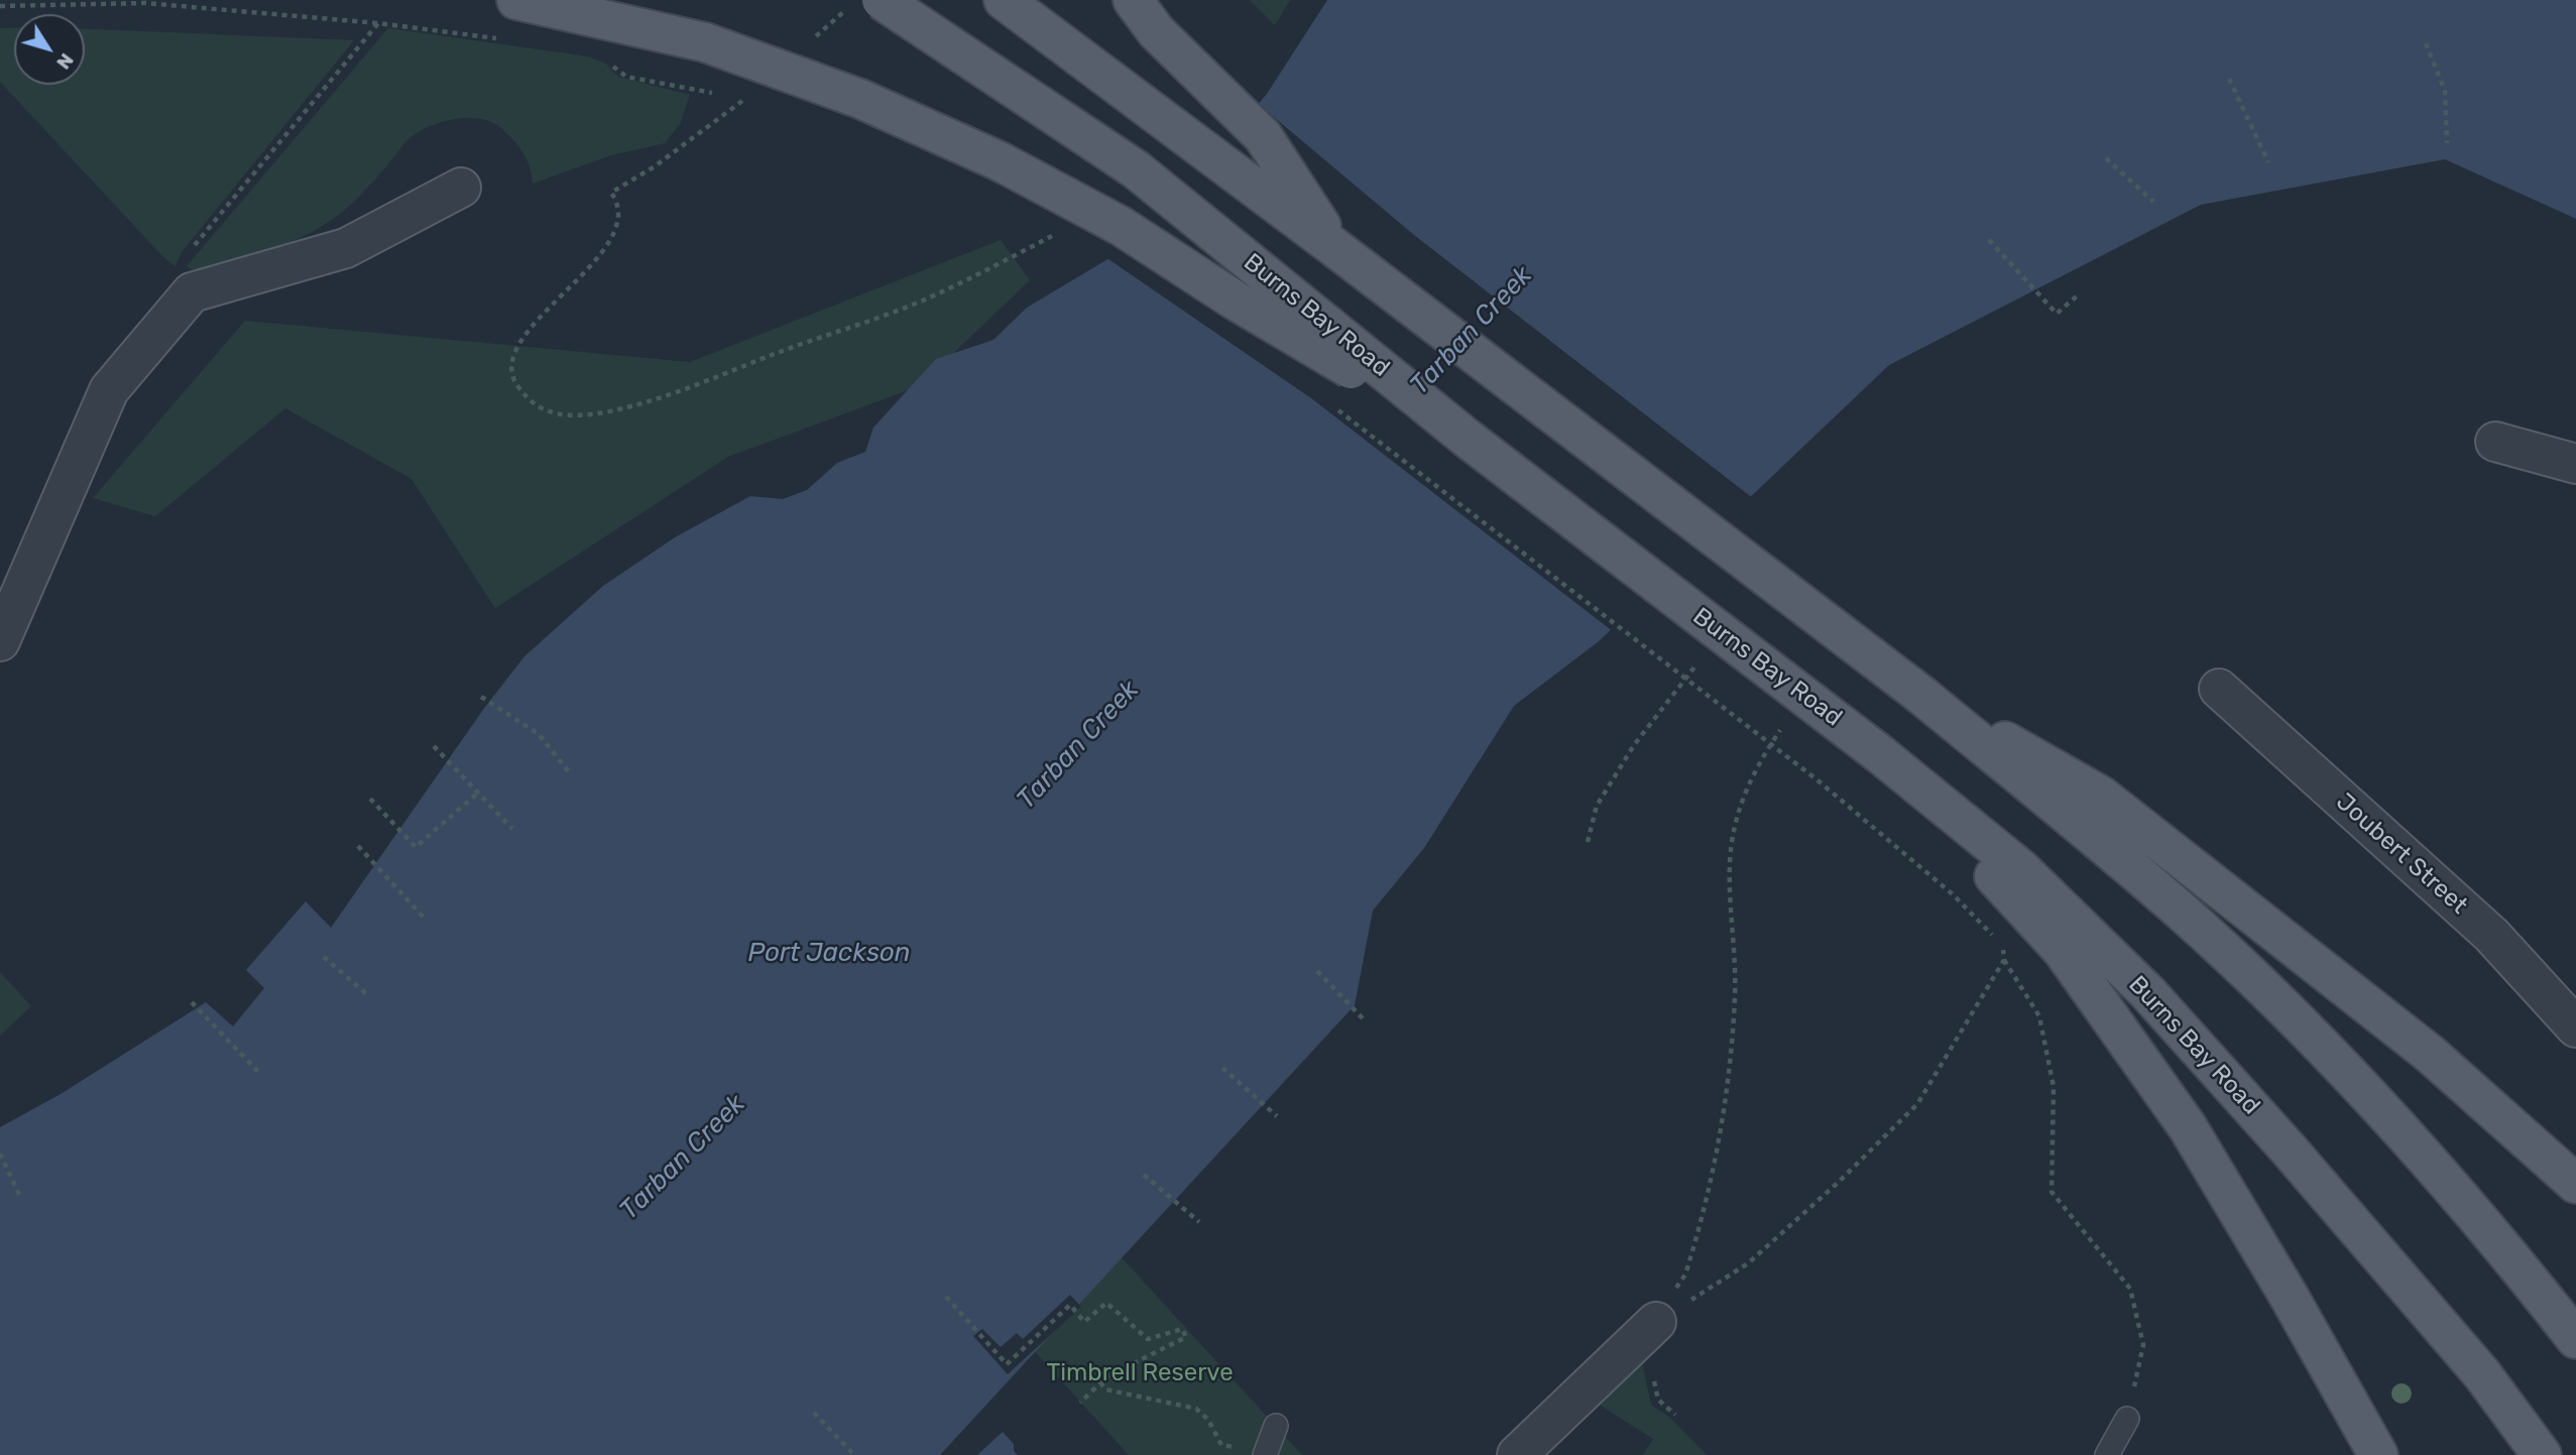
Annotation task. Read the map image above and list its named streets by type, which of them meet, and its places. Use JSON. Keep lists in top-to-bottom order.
{
  "streets": {
    "main road": ["Burns Bay Road"],
    "street": ["Joubert Street"]
  },
  "water": ["Tarban Creek", "Port Jackson"],
  "parks": ["Timbrell Reserve"],
  "north": "bottom right"
}
